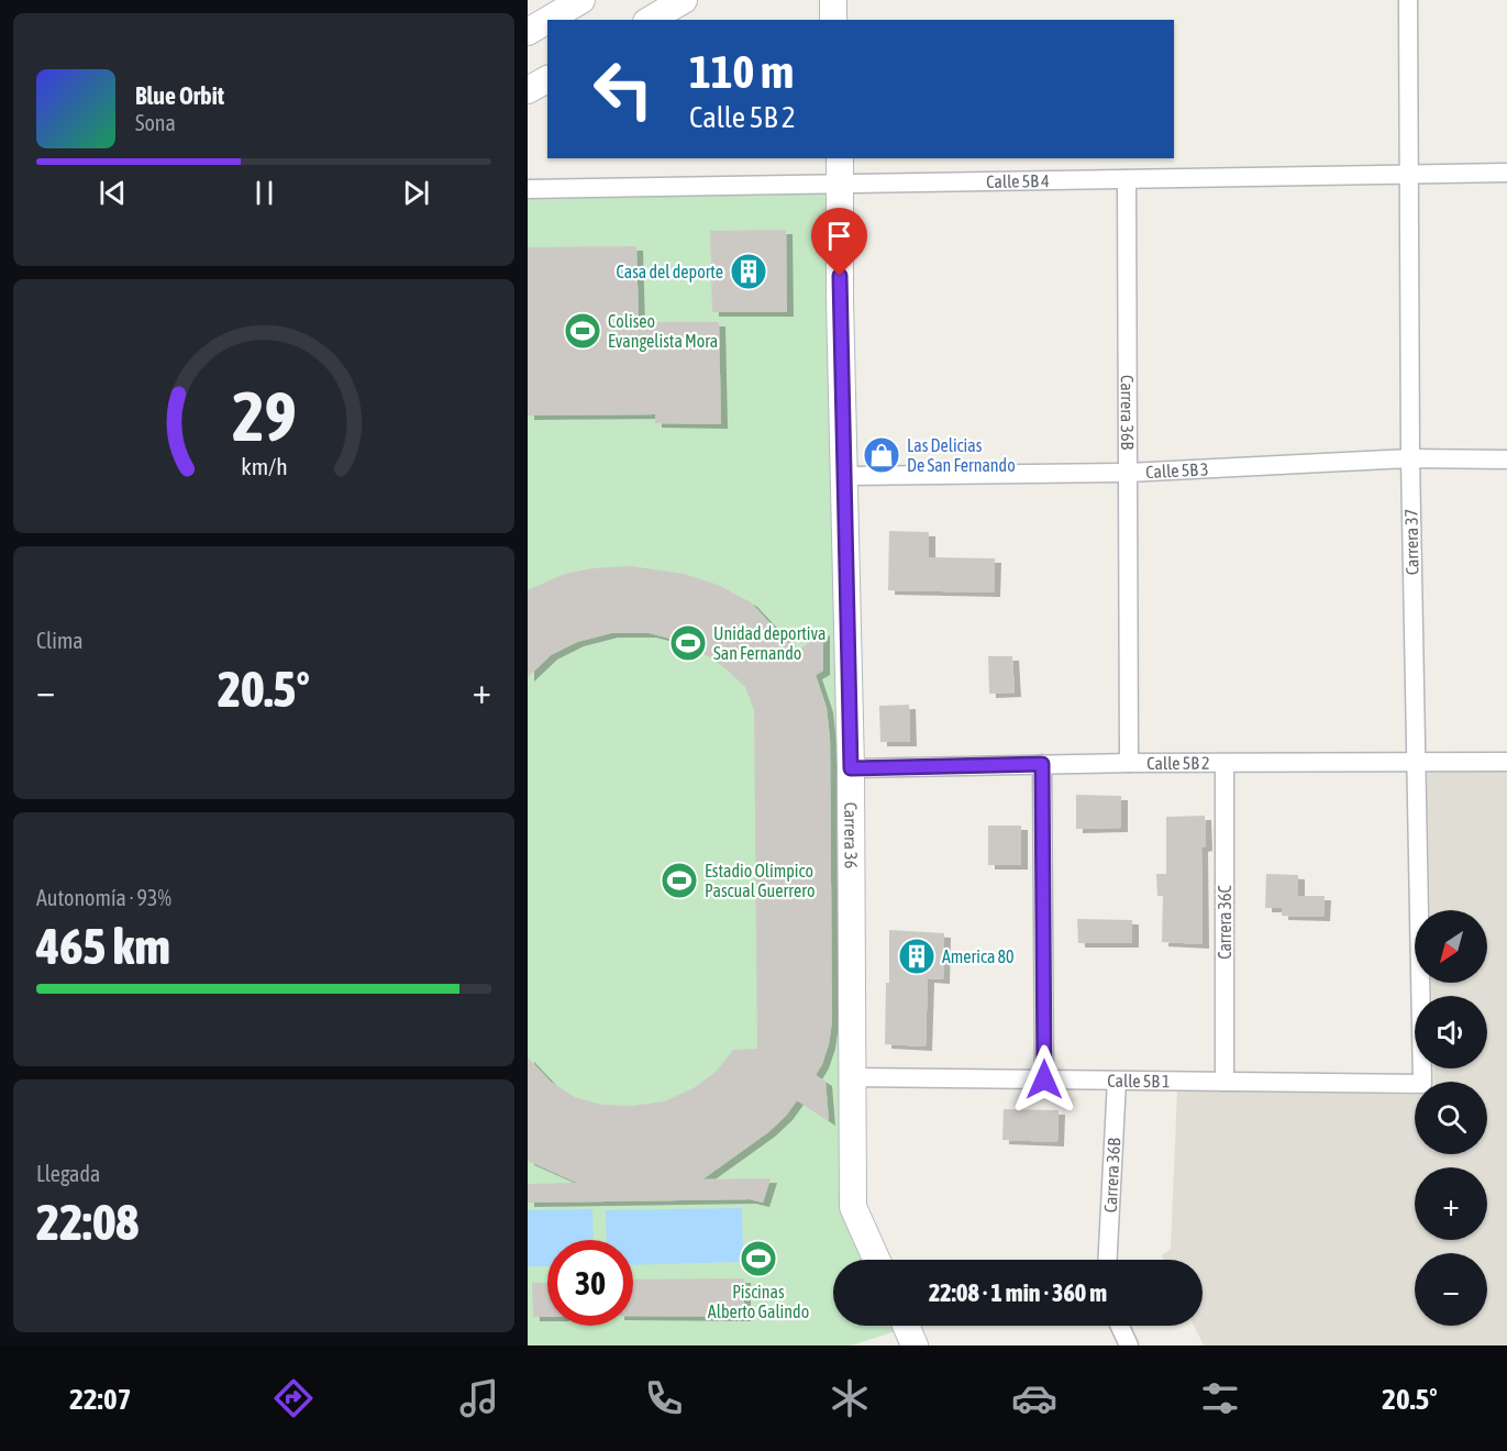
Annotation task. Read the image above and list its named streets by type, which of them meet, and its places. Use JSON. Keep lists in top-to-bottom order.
{
  "streets": {
    "street": [
      "Calle 5B 4",
      "Carrera 36B",
      "Calle 5B 3",
      "Carrera 37",
      "Calle 5B 2",
      "Carrera 36",
      "Carrera 36C",
      "Calle 5B 1"
    ]
  },
  "crossings": [
    ["Calle 5B 4", "Carrera 36B"],
    ["Calle 5B 4", "Carrera 37"],
    ["Calle 5B 4", "Carrera 36"],
    ["Carrera 36B", "Calle 5B 3"],
    ["Carrera 36B", "Calle 5B 2"],
    ["Carrera 36B", "Calle 5B 1"],
    ["Calle 5B 3", "Carrera 37"],
    ["Calle 5B 3", "Carrera 36"],
    ["Carrera 37", "Calle 5B 2"],
    ["Calle 5B 2", "Carrera 36"],
    ["Calle 5B 2", "Carrera 36C"],
    ["Carrera 36", "Calle 5B 1"],
    ["Carrera 36C", "Calle 5B 1"]
  ],
  "places": {
    "building": ["Casa del deporte", "America 80"],
    "sports": [
      "Coliseo Evangelista Mora",
      "Unidad deportiva San Fernando",
      "Estadio Olímpico Pascual Guerrero",
      "Piscinas Alberto Galindo"
    ],
    "shop": ["Las Delicias De San Fernando"]
  },
  "north": "bottom left",
  "page": {
    "turn": ["110 m", "Calle 5B 2"],
    "song": ["Blue Orbit", "Sona"],
    "tile": [
      "Clima",
      ["Autonomía · 93%", "465 km"],
      ["Llegada", "22:08"]
    ],
    "heat": ["−", "20.5°", "+"],
    "map_buttons": ["+", "−"],
    "limit": "30",
    "trip": "22:08 · 1 min · 360 m",
    "tabs": ["22:07", "20.5°"],
    "gauge": ["29", "km/h"]
  }
}
